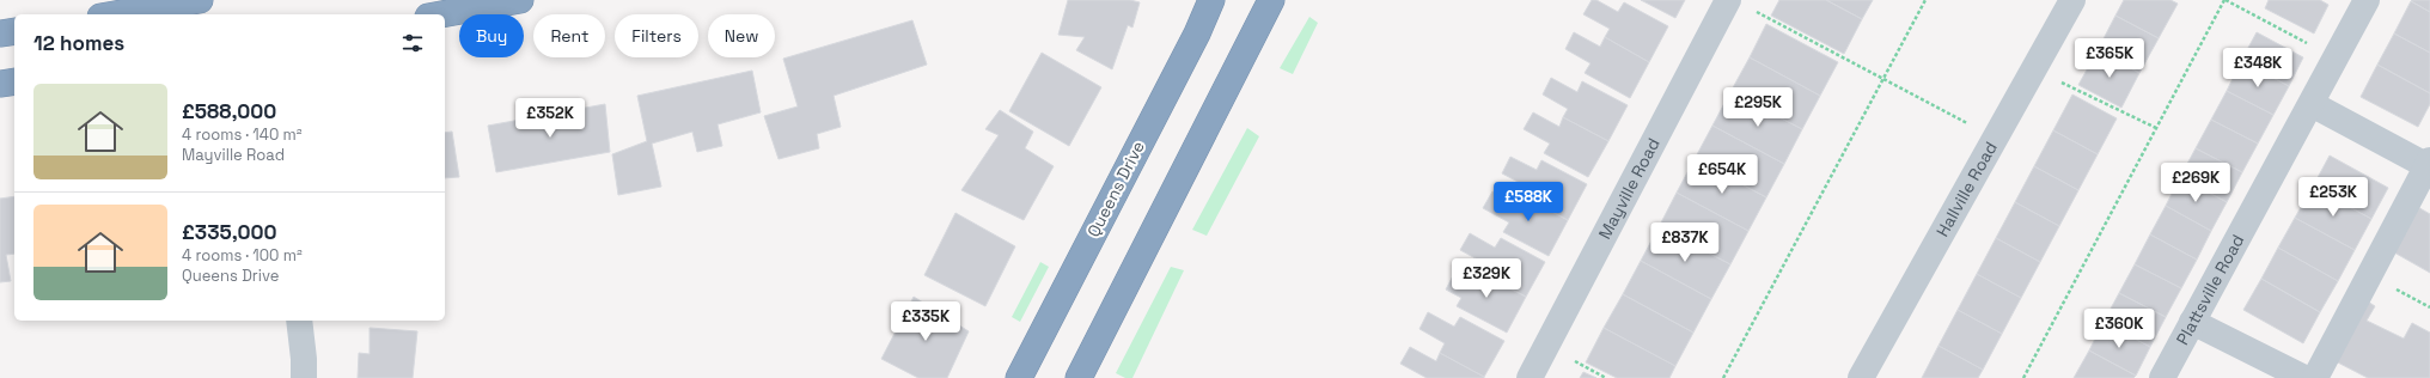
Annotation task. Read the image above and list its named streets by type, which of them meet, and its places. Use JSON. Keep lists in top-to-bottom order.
{
  "streets": {
    "highway": ["Queens Drive"],
    "street": ["Mayville Road", "Hallville Road", "Plattsville Road"]
  },
  "page": {
    "chip": [
      "Buy",
      "Rent",
      "Filters",
      "New"
    ],
    "heading": "12 homes",
    "price": [
      "£365K",
      "£348K",
      "£295K",
      "£352K",
      "£654K",
      "£269K",
      "£253K",
      "£588K",
      "£837K",
      "£329K",
      "£335K",
      "£360K"
    ],
    "list": [
      {
        "name": "£588,000",
        "note": "4 rooms · 140 m² · Mayville Road"
      },
      {
        "name": "£335,000",
        "note": "4 rooms · 100 m² · Queens Drive"
      }
    ]
  }
}
